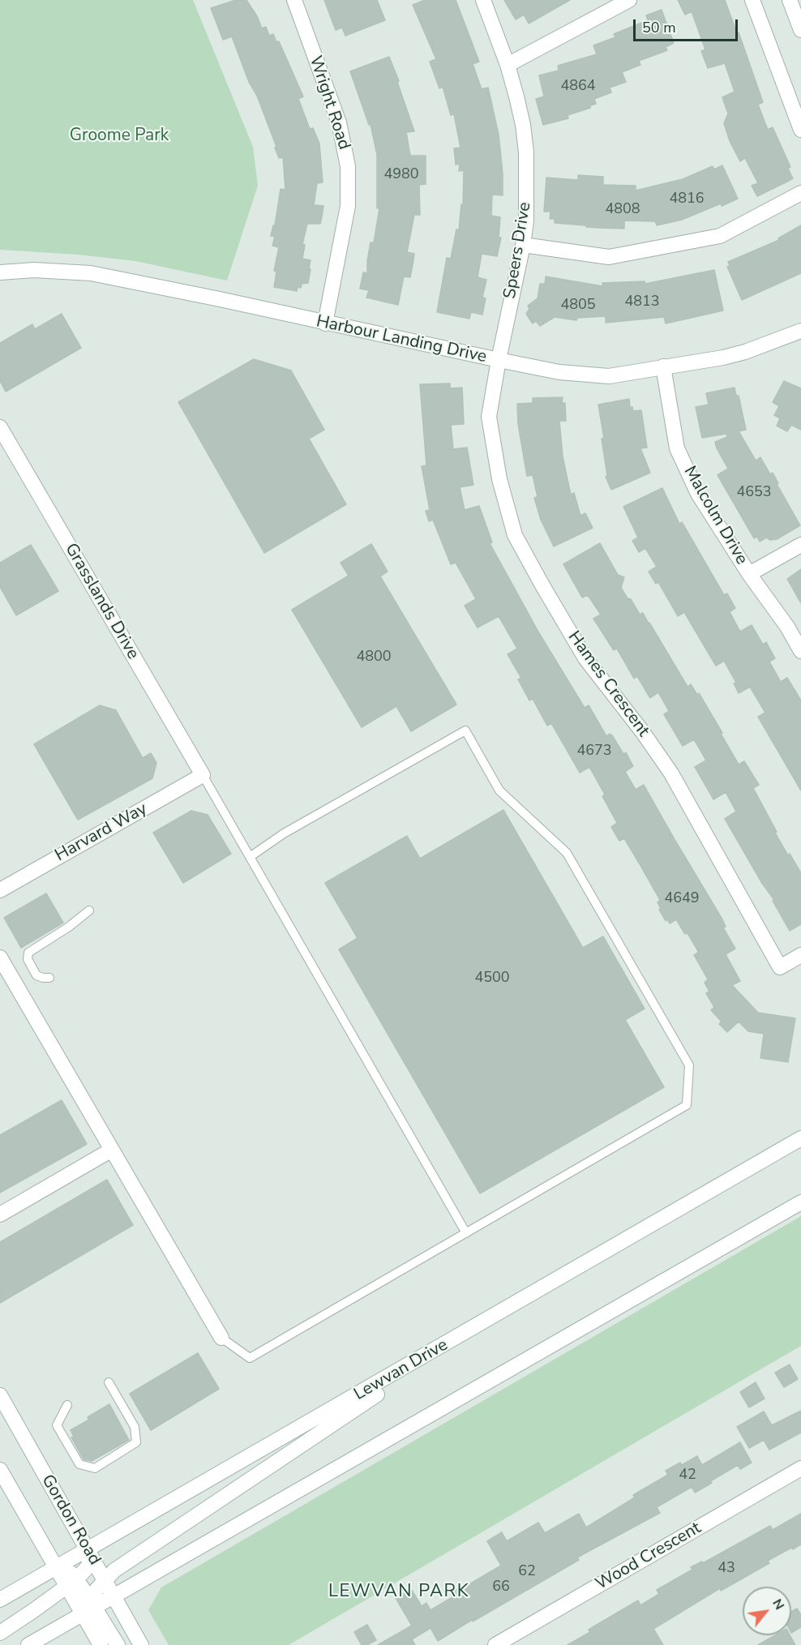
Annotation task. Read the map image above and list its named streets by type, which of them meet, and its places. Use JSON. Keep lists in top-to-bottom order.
{
  "streets": {
    "street": [
      "Wright Road",
      "Speers Drive",
      "Harbour Landing Drive",
      "Malcolm Drive",
      "Grasslands Drive",
      "Hames Crescent",
      "Harvard Way",
      "Lewvan Drive",
      "Gordon Road",
      "Wood Crescent"
    ]
  },
  "crossings": [
    ["Wright Road", "Harbour Landing Drive"],
    ["Speers Drive", "Harbour Landing Drive"],
    ["Speers Drive", "Hames Crescent"],
    ["Harbour Landing Drive", "Malcolm Drive"],
    ["Harbour Landing Drive", "Hames Crescent"],
    ["Grasslands Drive", "Harvard Way"],
    ["Lewvan Drive", "Gordon Road"]
  ],
  "districts": ["LEWVAN PARK"],
  "parks": ["Groome Park"],
  "house_numbers": [
    "4864",
    "4980",
    "4816",
    "4808",
    "4813",
    "4805",
    "4653",
    "4800",
    "4673",
    "4649",
    "4500",
    "42",
    "43",
    "62",
    "66"
  ],
  "scale_bar": "50 m",
  "north": "top right"
}
